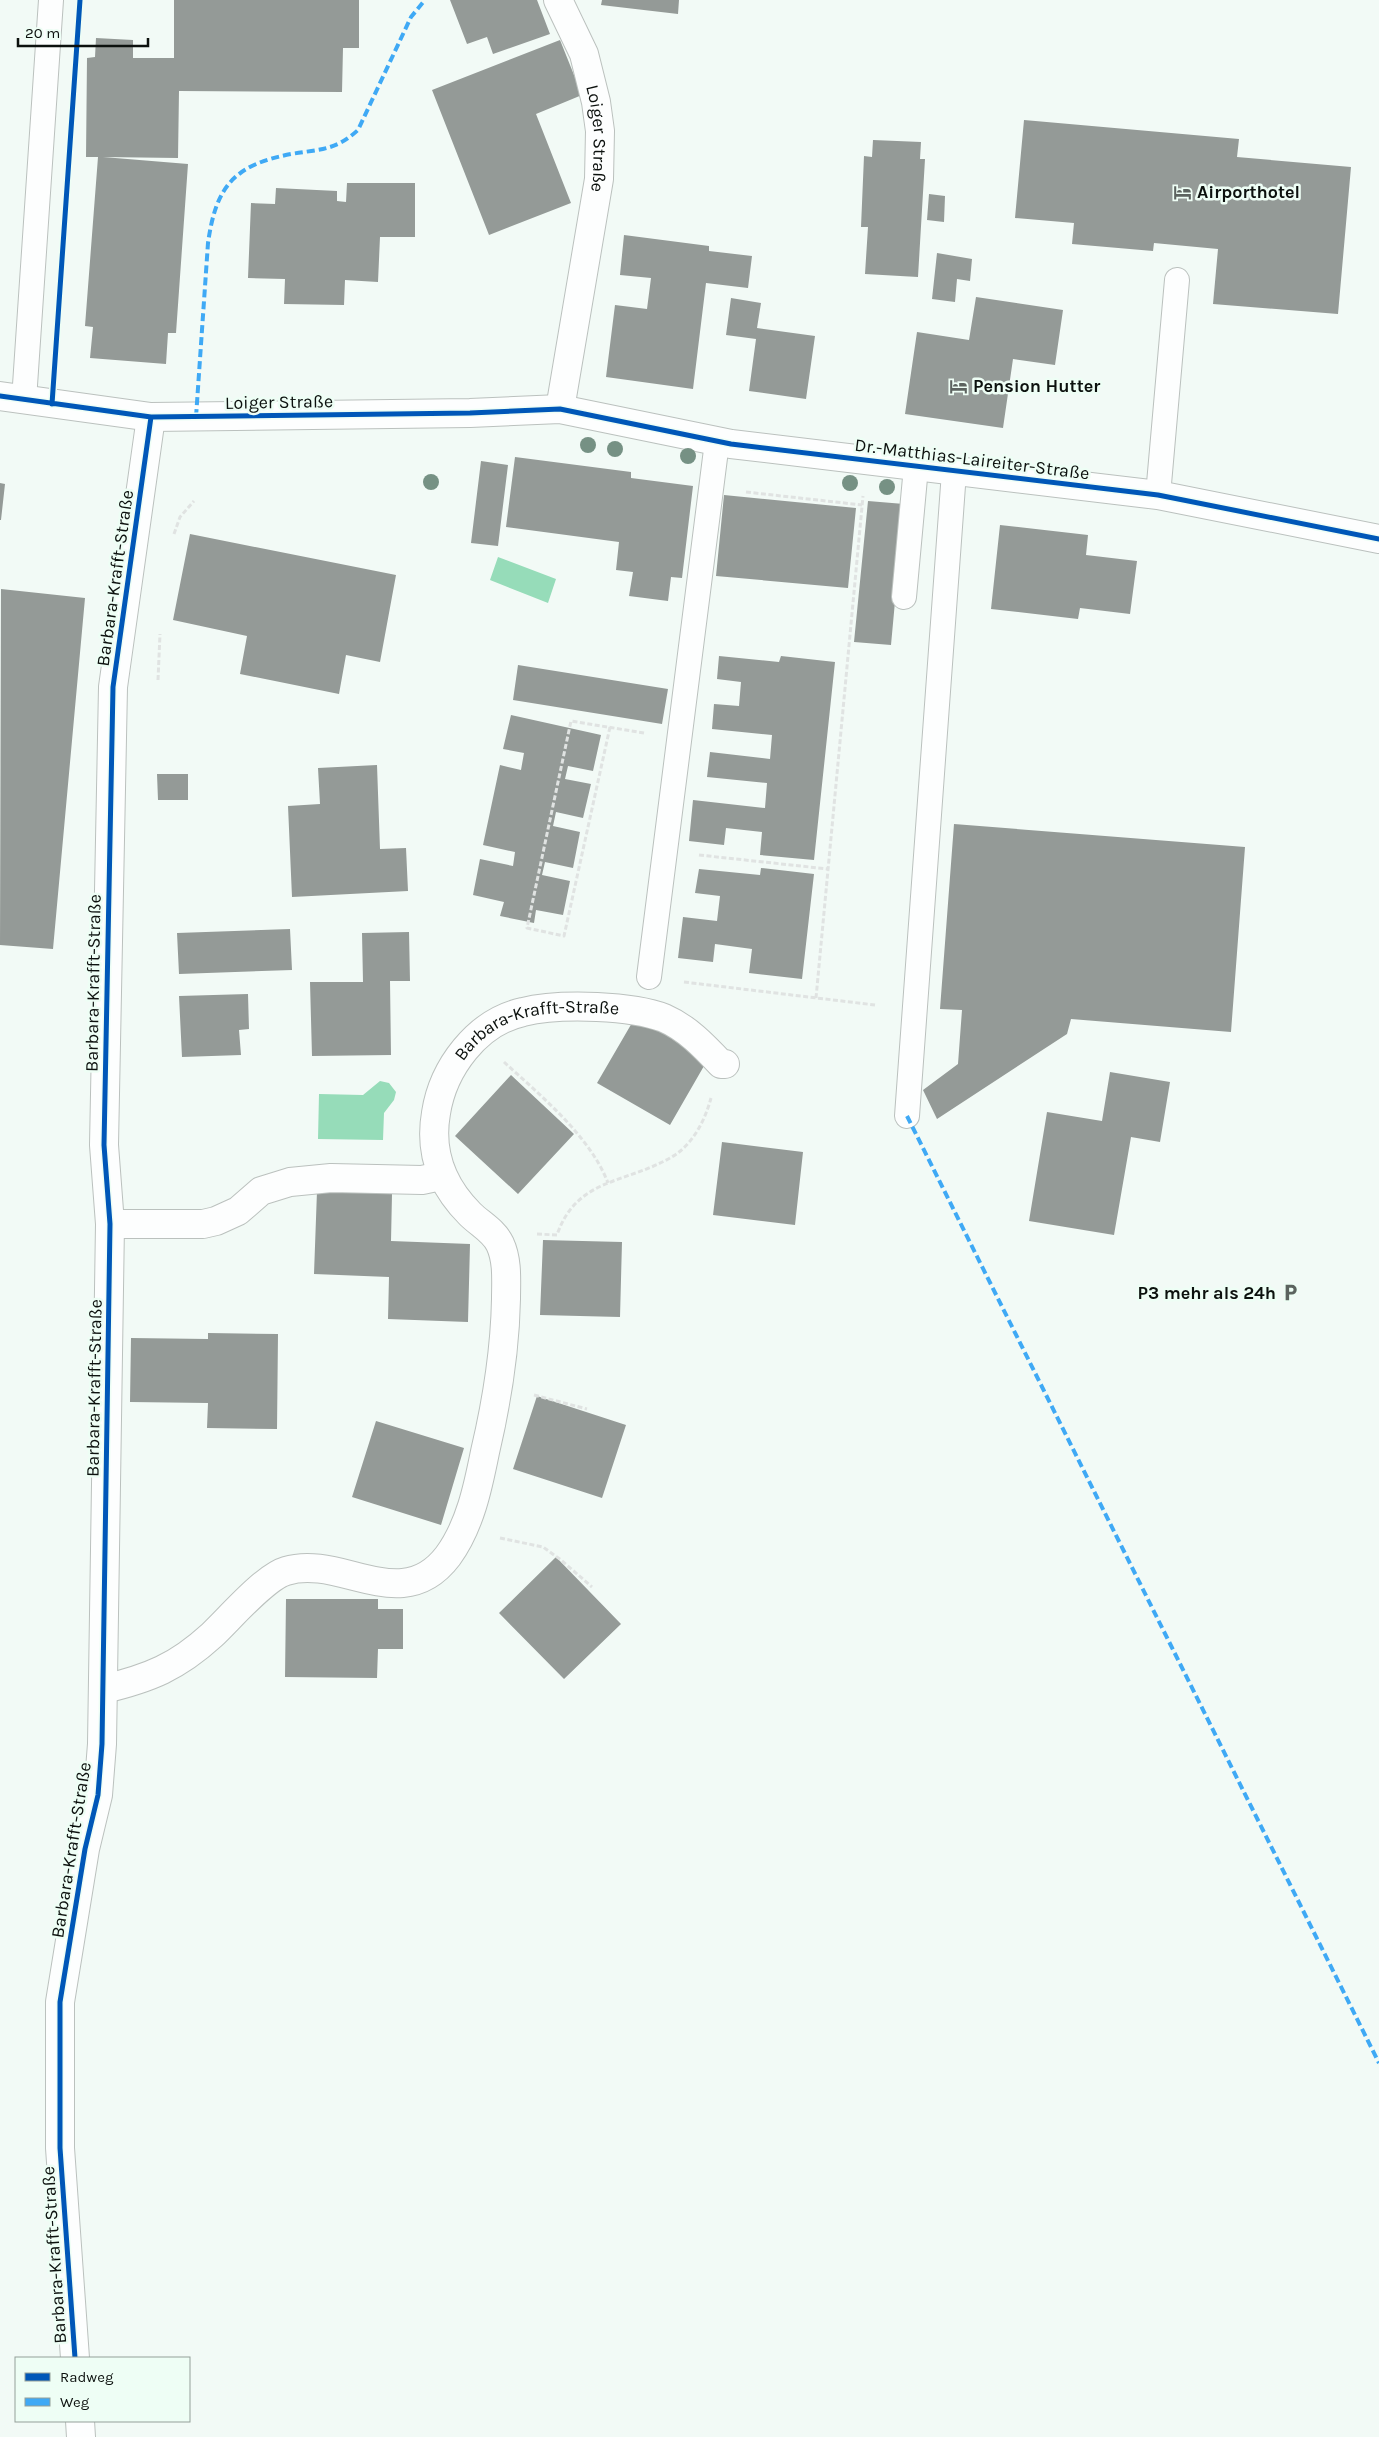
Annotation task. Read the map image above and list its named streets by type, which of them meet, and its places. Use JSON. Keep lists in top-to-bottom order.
{
  "streets": {
    "street": ["Loiger Straße", "Dr.-Matthias-Laireiter-Straße", "Barbara-Krafft-Straße"]
  },
  "crossings": [
    ["Loiger Straße", "Dr.-Matthias-Laireiter-Straße"],
    ["Loiger Straße", "Barbara-Krafft-Straße"]
  ],
  "places": {
    "hotel": ["Airporthotel", "Pension Hutter"],
    "parking": ["P3 mehr als 24h"]
  },
  "legend": ["Radweg", "Weg"],
  "scale_bar": "20 m"
}
